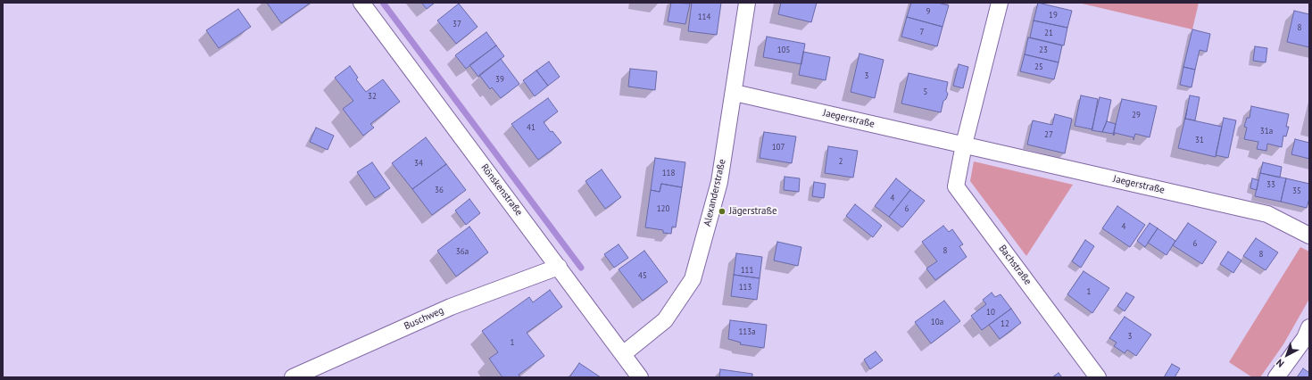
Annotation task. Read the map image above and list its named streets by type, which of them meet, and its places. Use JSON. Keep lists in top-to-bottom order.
{
  "streets": {
    "street": [
      "Jaegerstraße",
      "Rönskenstraße",
      "Alexanderstraße",
      "Bachstraße",
      "Buschweg"
    ]
  },
  "crossings": [
    ["Jaegerstraße", "Alexanderstraße"],
    ["Jaegerstraße", "Bachstraße"],
    ["Rönskenstraße", "Alexanderstraße"],
    ["Rönskenstraße", "Buschweg"]
  ],
  "places": ["Jägerstraße"],
  "house_numbers": [
    "9",
    "19",
    "114",
    "37",
    "8",
    "7",
    "21",
    "105",
    "23",
    "25",
    "3",
    "39",
    "5",
    "32",
    "29",
    "41",
    "31a",
    "27",
    "31",
    "107",
    "2",
    "34",
    "118",
    "33",
    "36",
    "35",
    "4",
    "120",
    "6",
    "4",
    "6",
    "8",
    "36a",
    "8",
    "111",
    "45",
    "113",
    "1",
    "10",
    "10a",
    "12",
    "113a",
    "3",
    "1"
  ],
  "north": "bottom left"
}
